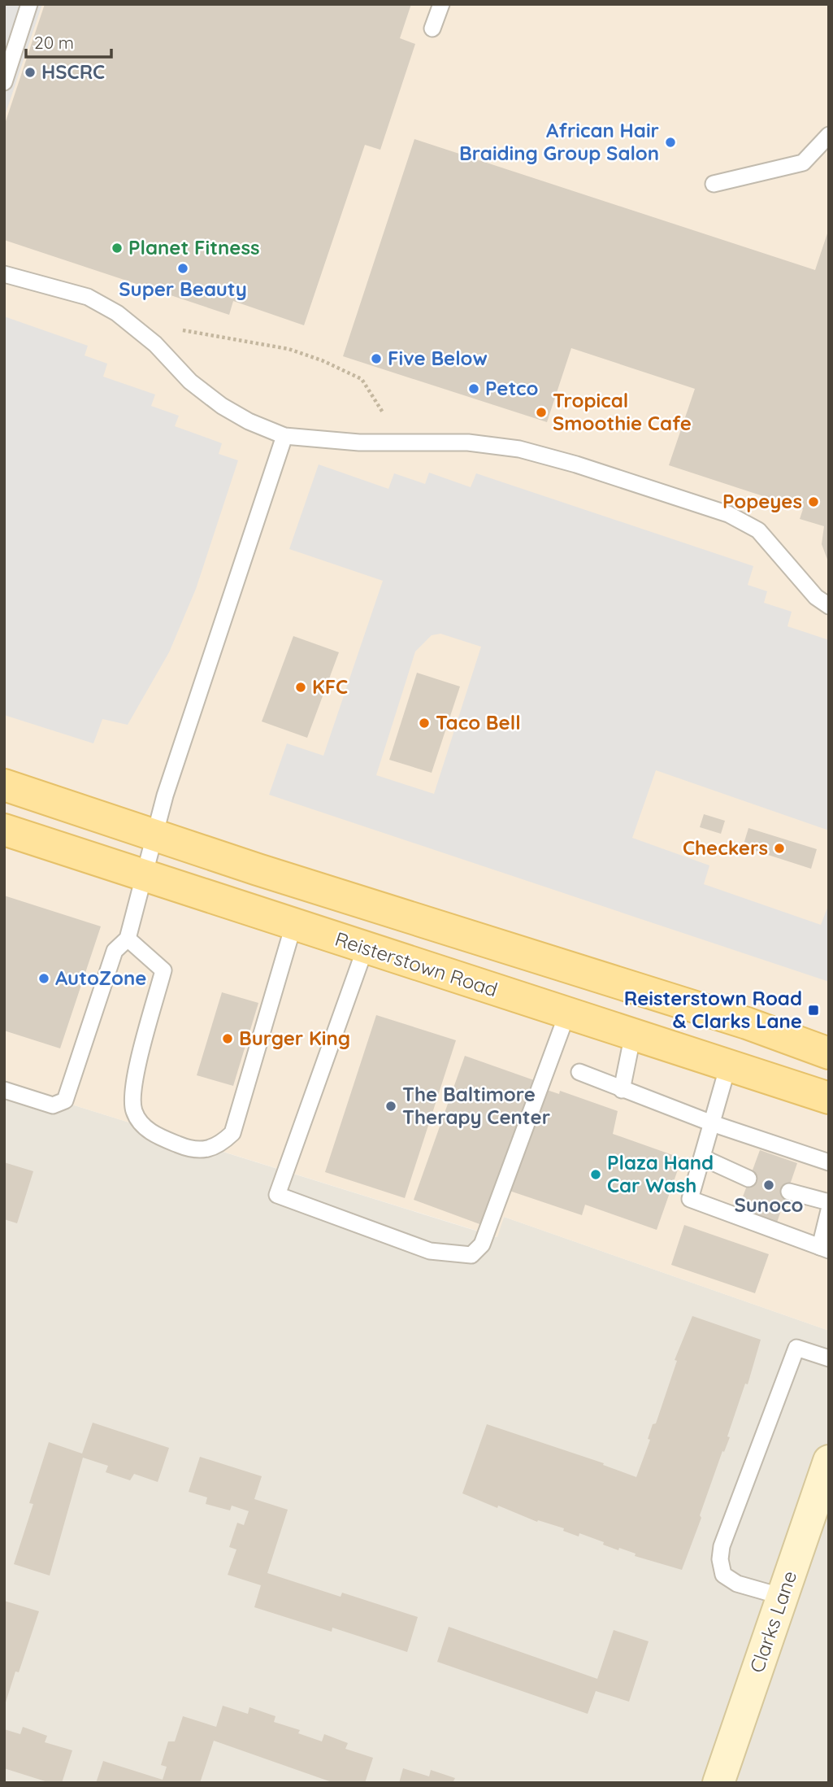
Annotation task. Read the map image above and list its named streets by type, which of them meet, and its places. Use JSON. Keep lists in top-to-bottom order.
{
  "streets": {
    "main road": ["Reisterstown Road"],
    "street": ["Clarks Lane"]
  },
  "places": {
    "other": [
      "HSCRC",
      "African Hair Braiding Group Salon",
      "Planet Fitness",
      "Super Beauty",
      "Five Below",
      "Petco",
      "Tropical Smoothie Cafe",
      "Popeyes",
      "KFC",
      "Taco Bell",
      "Checkers",
      "AutoZone",
      "Burger King",
      "The Baltimore Therapy Center",
      "Plaza Hand Car Wash",
      "Sunoco"
    ],
    "transit": ["Reisterstown Road & Clarks Lane"]
  },
  "scale_bar": "20 m"
}
